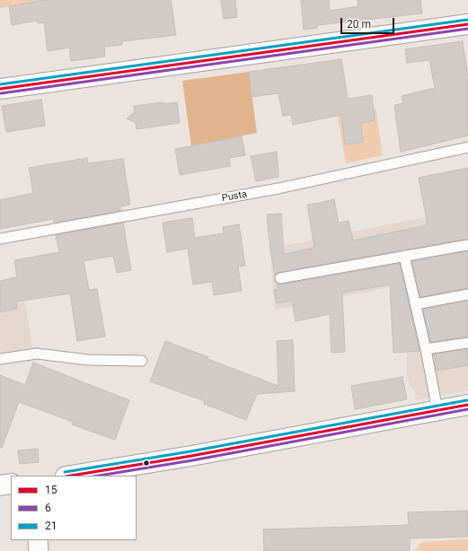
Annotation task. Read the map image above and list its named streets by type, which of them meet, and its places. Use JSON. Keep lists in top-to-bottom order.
{
  "streets": {
    "lane": ["Pusta"]
  },
  "lines": ["transit line 21", "transit line 15", "transit line 6"],
  "legend": ["15", "6", "21"],
  "scale_bar": "20 m"
}
